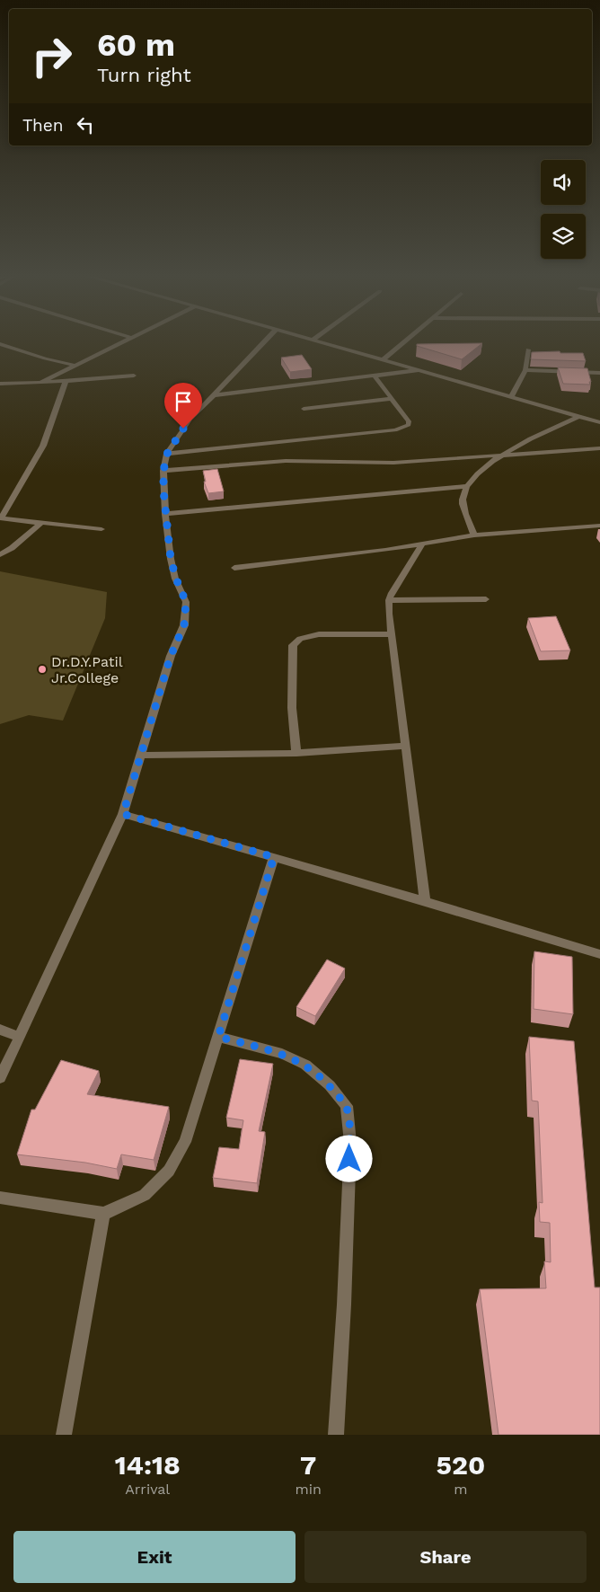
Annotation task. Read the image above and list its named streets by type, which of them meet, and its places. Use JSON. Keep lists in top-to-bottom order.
{
  "places": ["Dr.D.Y.Patil Jr.College"],
  "page": {
    "turn": ["60 m", "Turn right"],
    "then": "Then",
    "eta": [
      "14:18",
      "Arrival",
      "7",
      "min",
      "520",
      "m"
    ],
    "buttons": ["Exit", "Share"]
  }
}
